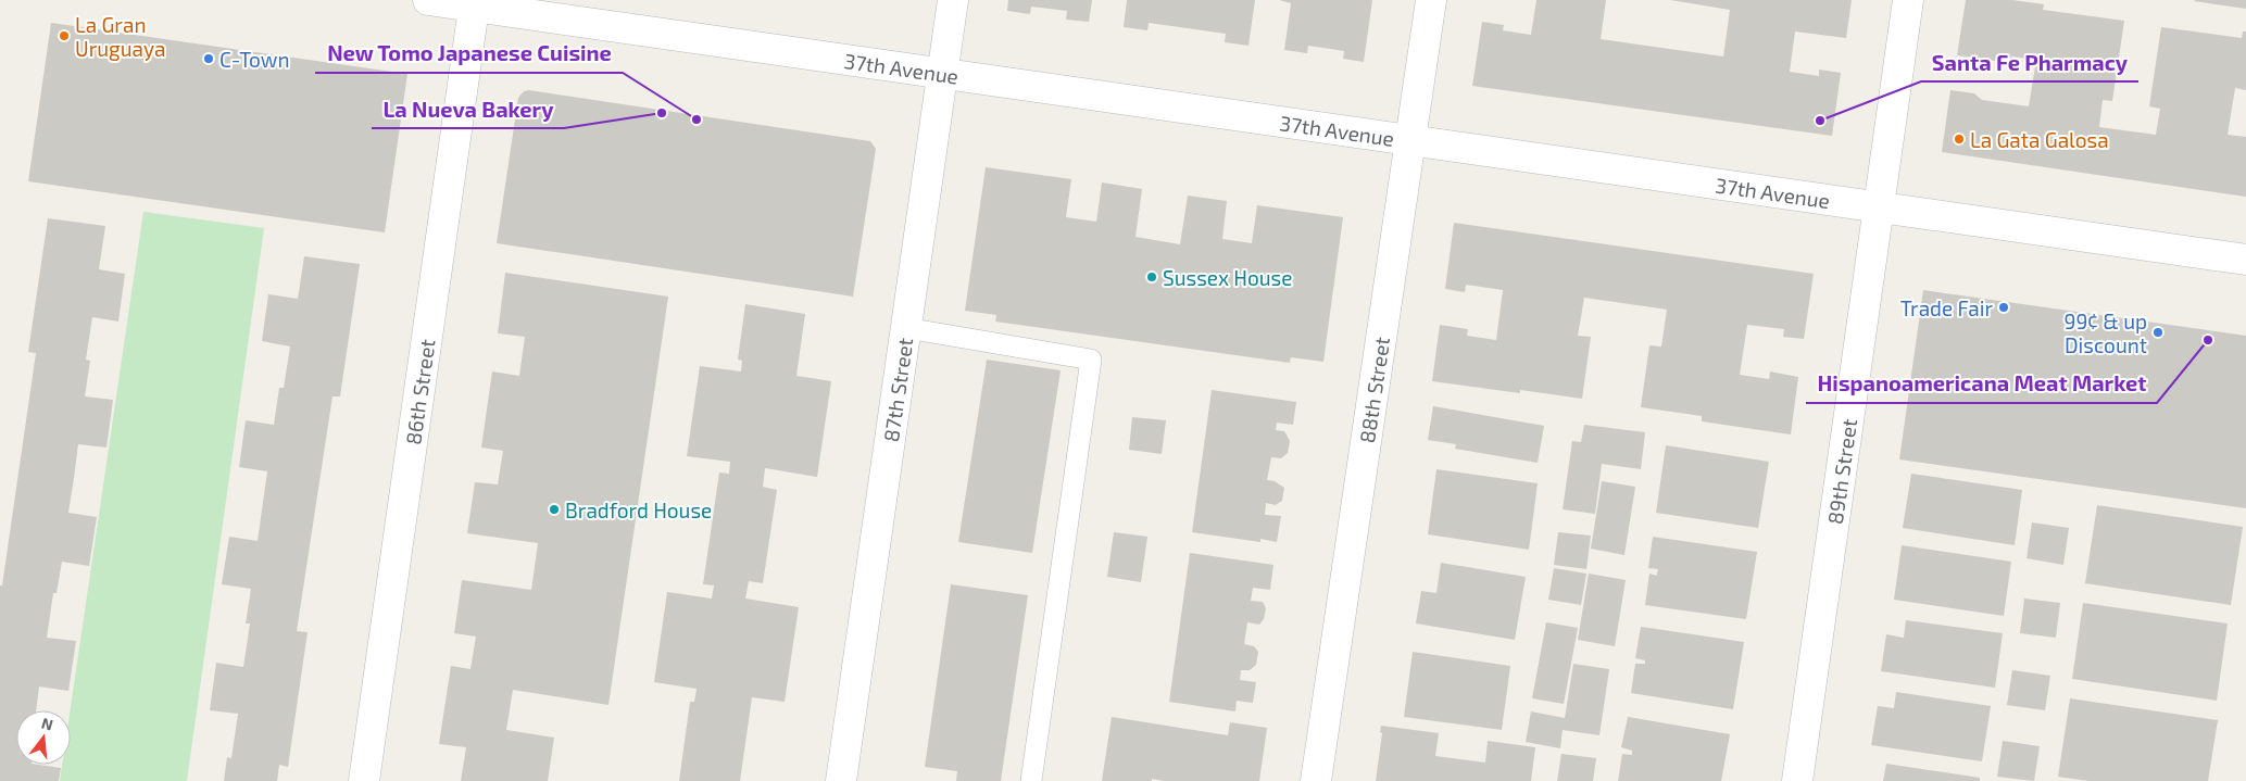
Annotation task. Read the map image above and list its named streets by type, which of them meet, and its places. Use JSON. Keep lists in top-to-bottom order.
{
  "streets": {
    "street": [
      "37th Avenue",
      "87th Street",
      "86th Street",
      "88th Street",
      "89th Street"
    ]
  },
  "crossings": [
    ["37th Avenue", "87th Street"],
    ["37th Avenue", "86th Street"],
    ["37th Avenue", "88th Street"],
    ["37th Avenue", "89th Street"]
  ],
  "places": [
    "La Gran Uruguaya",
    "C-Town",
    "La Nueva Bakery",
    "New Tomo Japanese Cuisine",
    "Santa Fe Pharmacy",
    "La Gata Galosa",
    "Sussex House",
    "Trade Fair",
    "99¢ & up Discount",
    "Hispanoamericana Meat Market",
    "Bradford House"
  ],
  "north": "top"
}
